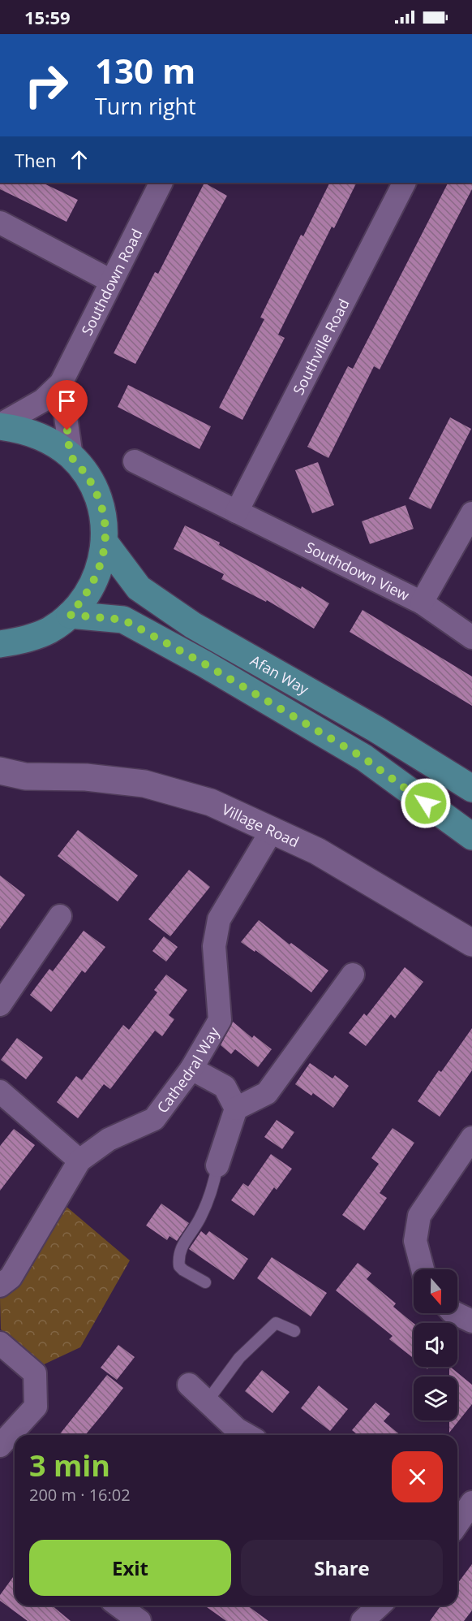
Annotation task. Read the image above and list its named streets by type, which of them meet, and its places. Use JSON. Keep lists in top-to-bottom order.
{
  "streets": {
    "main road": ["Afan Way"],
    "street": [
      "Southdown Road",
      "Southville Road",
      "Southdown View",
      "Village Road",
      "Cathedral Way"
    ]
  },
  "crossings": [
    ["Southville Road", "Southdown View"],
    ["Village Road", "Cathedral Way"]
  ],
  "north": "bottom",
  "page": {
    "status": "15:59",
    "turn": ["130 m", "Turn right"],
    "then": "Then",
    "heading": ["3 min", "200 m · 16:02"],
    "buttons": ["Exit", "Share"]
  }
}
